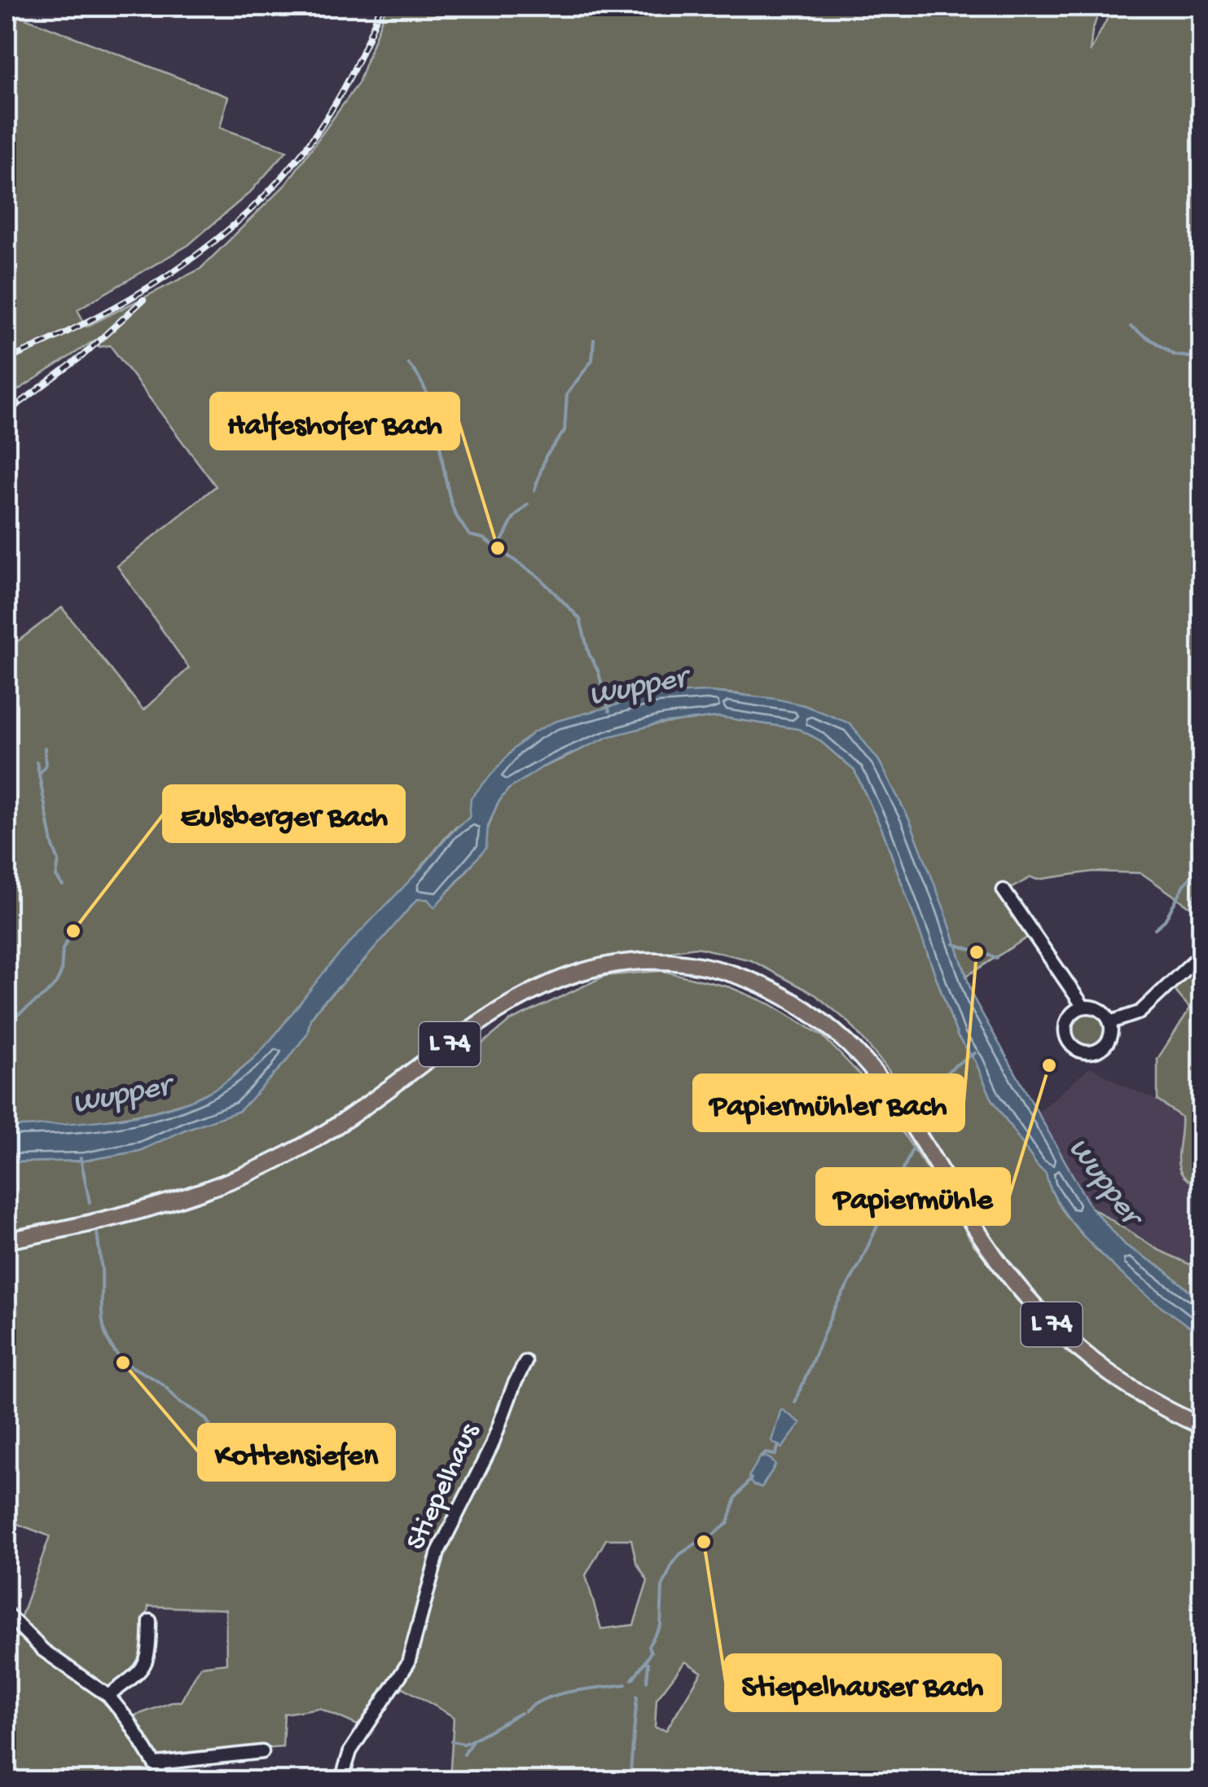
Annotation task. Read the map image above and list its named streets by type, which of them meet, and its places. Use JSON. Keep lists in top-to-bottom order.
{
  "streets": {
    "main road": ["L 74"],
    "street": ["Stiepelhaus"]
  },
  "water": ["Wupper"],
  "places": [
    "Halfeshofer Bach",
    "Eulsberger Bach",
    "Papiermühler Bach",
    "Papiermühle",
    "Kottensiefen",
    "Stiepelhauser Bach"
  ]
}
